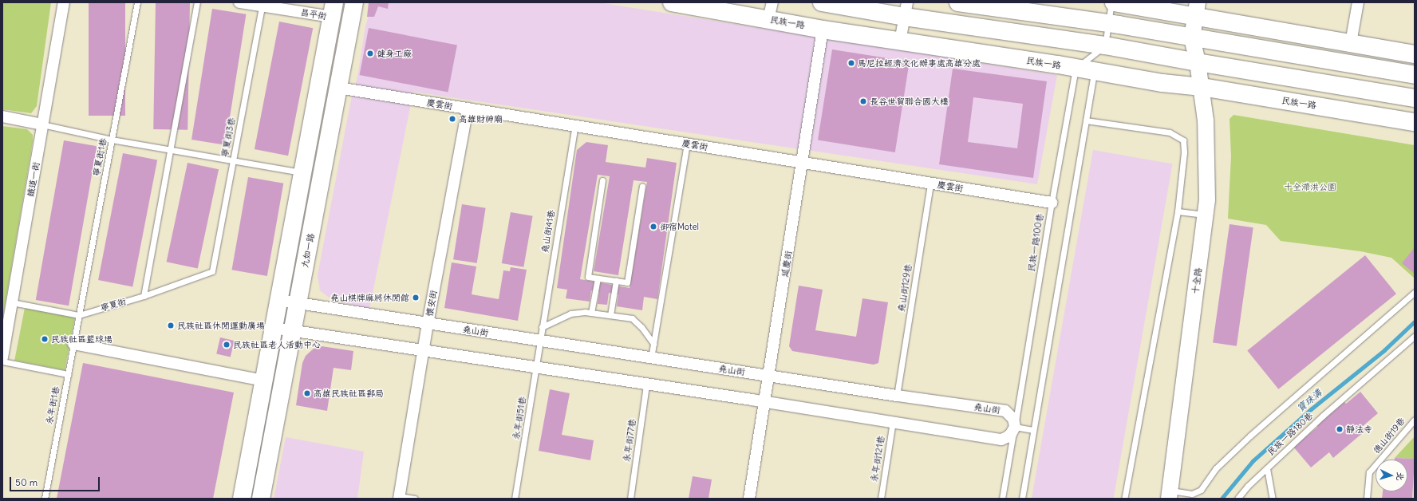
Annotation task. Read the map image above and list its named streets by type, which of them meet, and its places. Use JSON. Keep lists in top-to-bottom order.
{
  "streets": {
    "main road": ["民族一路", "九如一路"],
    "street": [
      "昌平街",
      "慶雲街",
      "鐵道一街",
      "延慶街",
      "十全路",
      "懷安街",
      "堯山街"
    ],
    "lane": [
      "寧夏街3巷",
      "寧夏街1巷",
      "堯山街41巷",
      "民族一路100巷",
      "堯山街129巷",
      "寧夏街",
      "永年街1巷",
      "永年街51巷",
      "民族一路180巷",
      "德山街19巷",
      "永年街77巷",
      "永年街121巷"
    ]
  },
  "crossings": [
    ["昌平街", "寧夏街3巷"],
    ["民族一路", "民族一路100巷"],
    ["民族一路", "延慶街"],
    ["民族一路", "十全路"],
    ["慶雲街", "堯山街41巷"],
    ["慶雲街", "民族一路100巷"],
    ["慶雲街", "九如一路"],
    ["慶雲街", "延慶街"],
    ["慶雲街", "堯山街129巷"],
    ["慶雲街", "懷安街"],
    ["寧夏街3巷", "寧夏街"],
    ["寧夏街1巷", "寧夏街"],
    ["寧夏街1巷", "永年街1巷"],
    ["鐵道一街", "寧夏街"],
    ["堯山街41巷", "堯山街"],
    ["堯山街41巷", "永年街51巷"],
    ["民族一路100巷", "堯山街"],
    ["九如一路", "堯山街"],
    ["延慶街", "堯山街"],
    ["堯山街129巷", "堯山街"],
    ["懷安街", "堯山街"],
    ["寧夏街", "永年街1巷"],
    ["堯山街", "永年街51巷"]
  ],
  "water": ["寶珠溝"],
  "parks": ["十全滯洪公園"],
  "places": [
    "健身工廠",
    "馬尼拉經濟文化辦事處高雄分處",
    "長谷世貿聯合國大樓",
    "高雄財神廟",
    "御宿Motel",
    "堯山棋牌麻將休閒館",
    "民族社區休閒運動廣場",
    "民族社區籃球場",
    "民族社區老人活動中心",
    "高雄民族社區郵局",
    "靜法寺"
  ],
  "scale_bar": "50 m",
  "north": "right"
}
